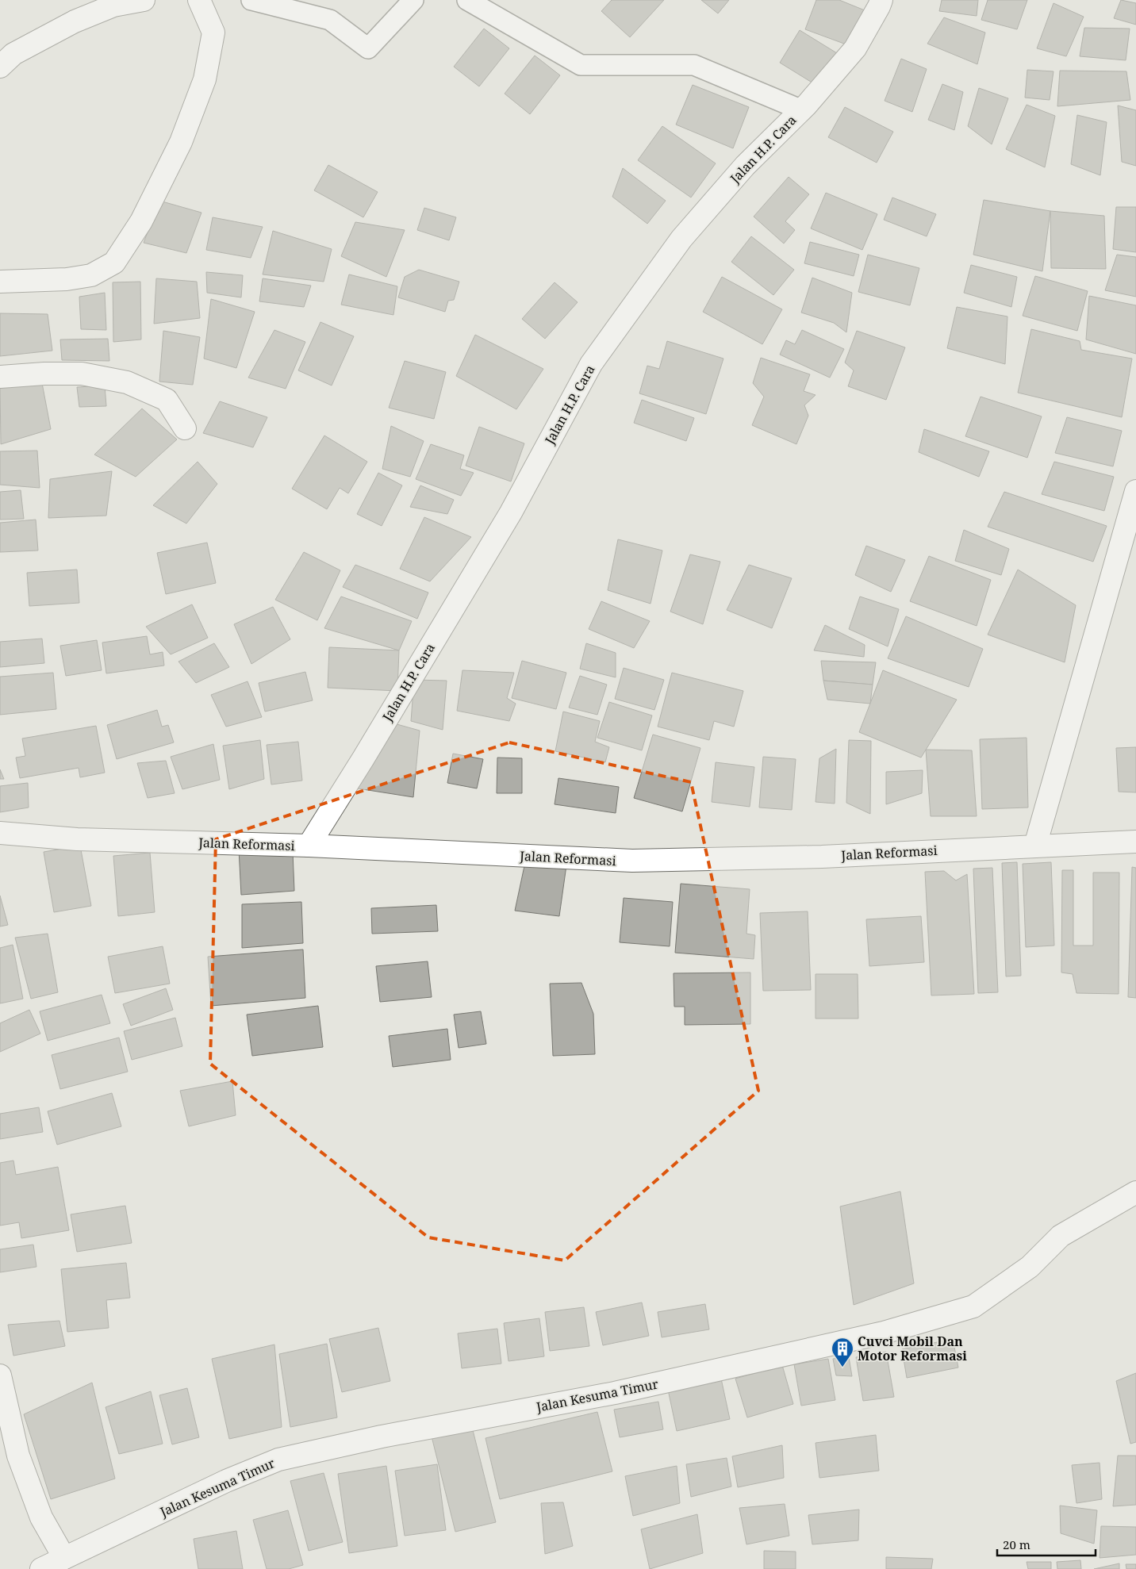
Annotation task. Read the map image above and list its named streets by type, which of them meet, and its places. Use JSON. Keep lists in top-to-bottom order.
{
  "streets": {
    "street": ["Jalan H.P. Cara", "Jalan Reformasi", "Jalan Kesuma Timur"]
  },
  "crossings": [
    ["Jalan H.P. Cara", "Jalan Reformasi"]
  ],
  "places": {
    "building": ["Cuvci Mobil Dan Motor Reformasi"]
  },
  "scale_bar": "20 m"
}
